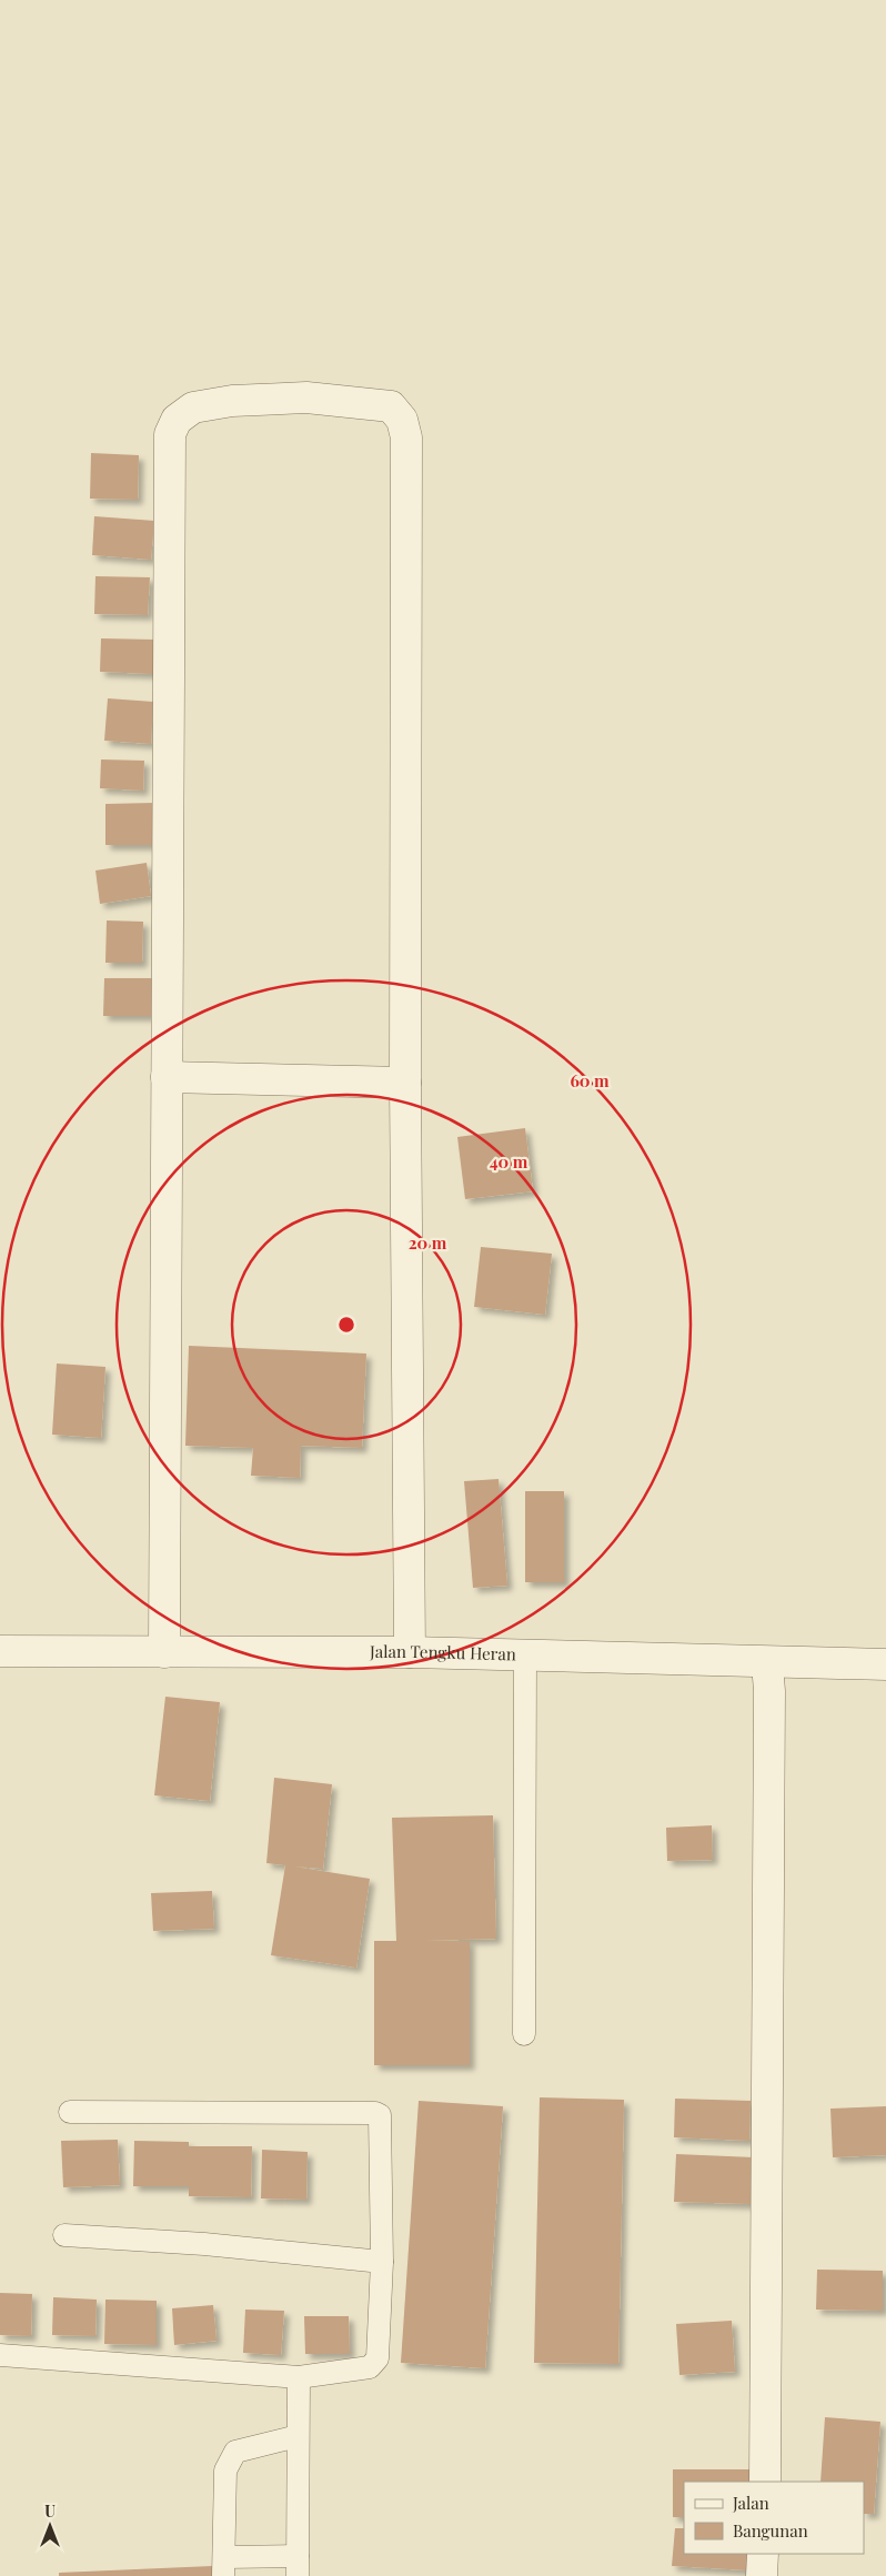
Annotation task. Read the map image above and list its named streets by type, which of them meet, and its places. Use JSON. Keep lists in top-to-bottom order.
{
  "streets": {
    "street": ["Jalan Tengku Heran"]
  },
  "legend": ["Jalan", "Bangunan"],
  "north": "top",
  "rings": ["60 m", "40 m", "20 m"]
}
